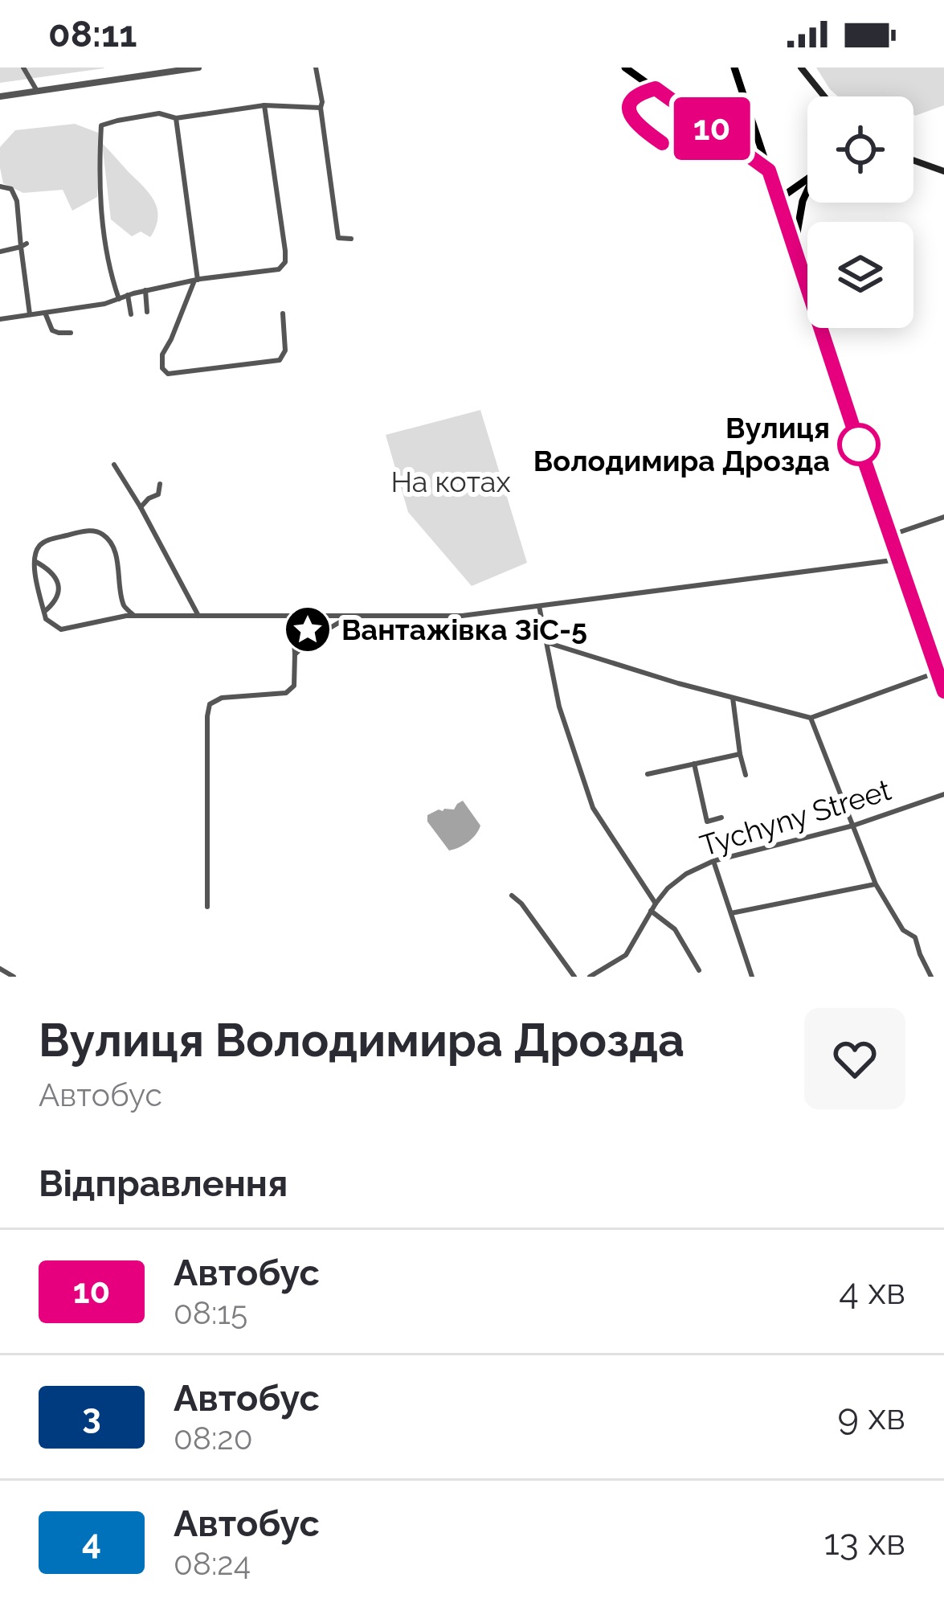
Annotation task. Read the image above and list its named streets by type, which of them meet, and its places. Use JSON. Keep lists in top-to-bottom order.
{
  "streets": {
    "street": ["Tychyny Street"]
  },
  "parks": ["На котах"],
  "places": {
    "other": ["Вулиця Володимира Дрозда"],
    "place": ["Вантажівка ЗіС-5"]
  },
  "lines": ["bus line 10"],
  "page": {
    "status": "08:11",
    "on_map": "10",
    "heading": [
      ["Вулиця Володимира Дрозда", "Автобус"],
      "Відправлення"
    ],
    "list": [
      {
        "mark": "10",
        "name": "Автобус",
        "note": "08:15",
        "value": "4 хв"
      },
      {
        "mark": "3",
        "name": "Автобус",
        "note": "08:20",
        "value": "9 хв"
      },
      {
        "mark": "4",
        "name": "Автобус",
        "note": "08:24",
        "value": "13 хв"
      }
    ]
  }
}
